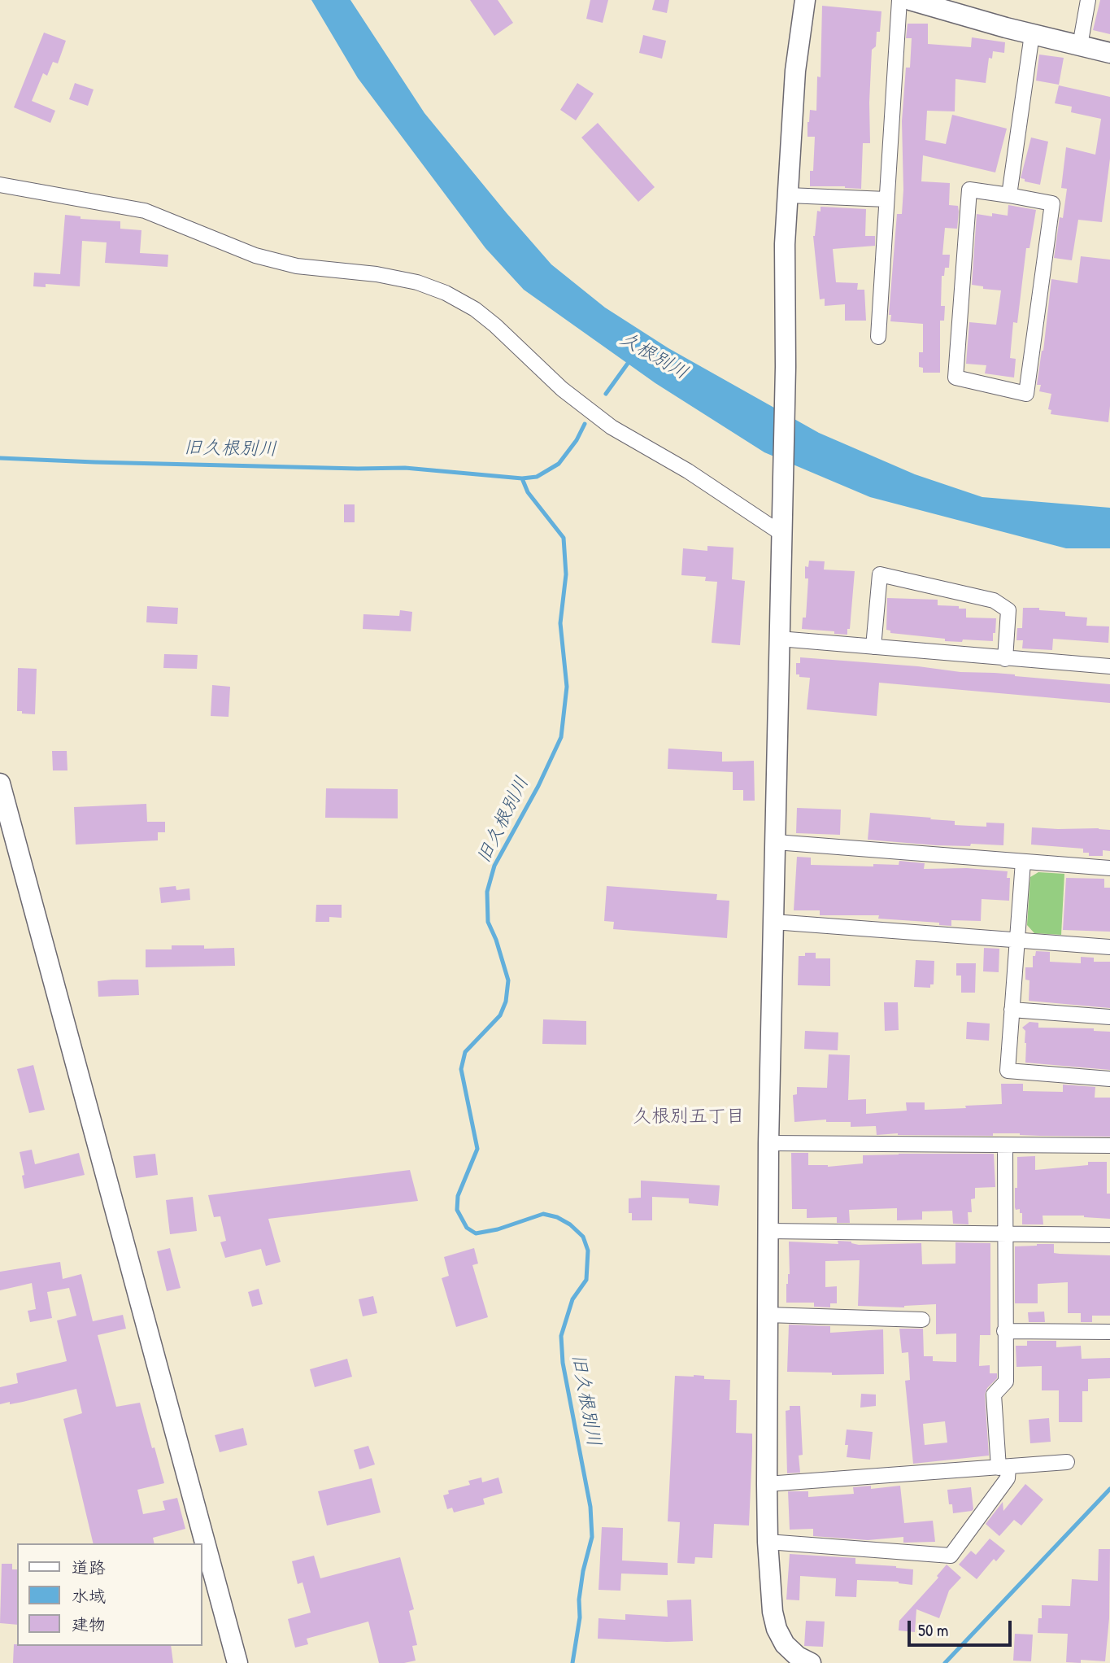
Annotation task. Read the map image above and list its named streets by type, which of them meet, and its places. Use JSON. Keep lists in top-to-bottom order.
{
  "districts": ["久根別五丁目"],
  "water": ["久根別川", "旧久根別川"],
  "legend": ["道路", "水域", "建物"],
  "scale_bar": "50 m"
}
